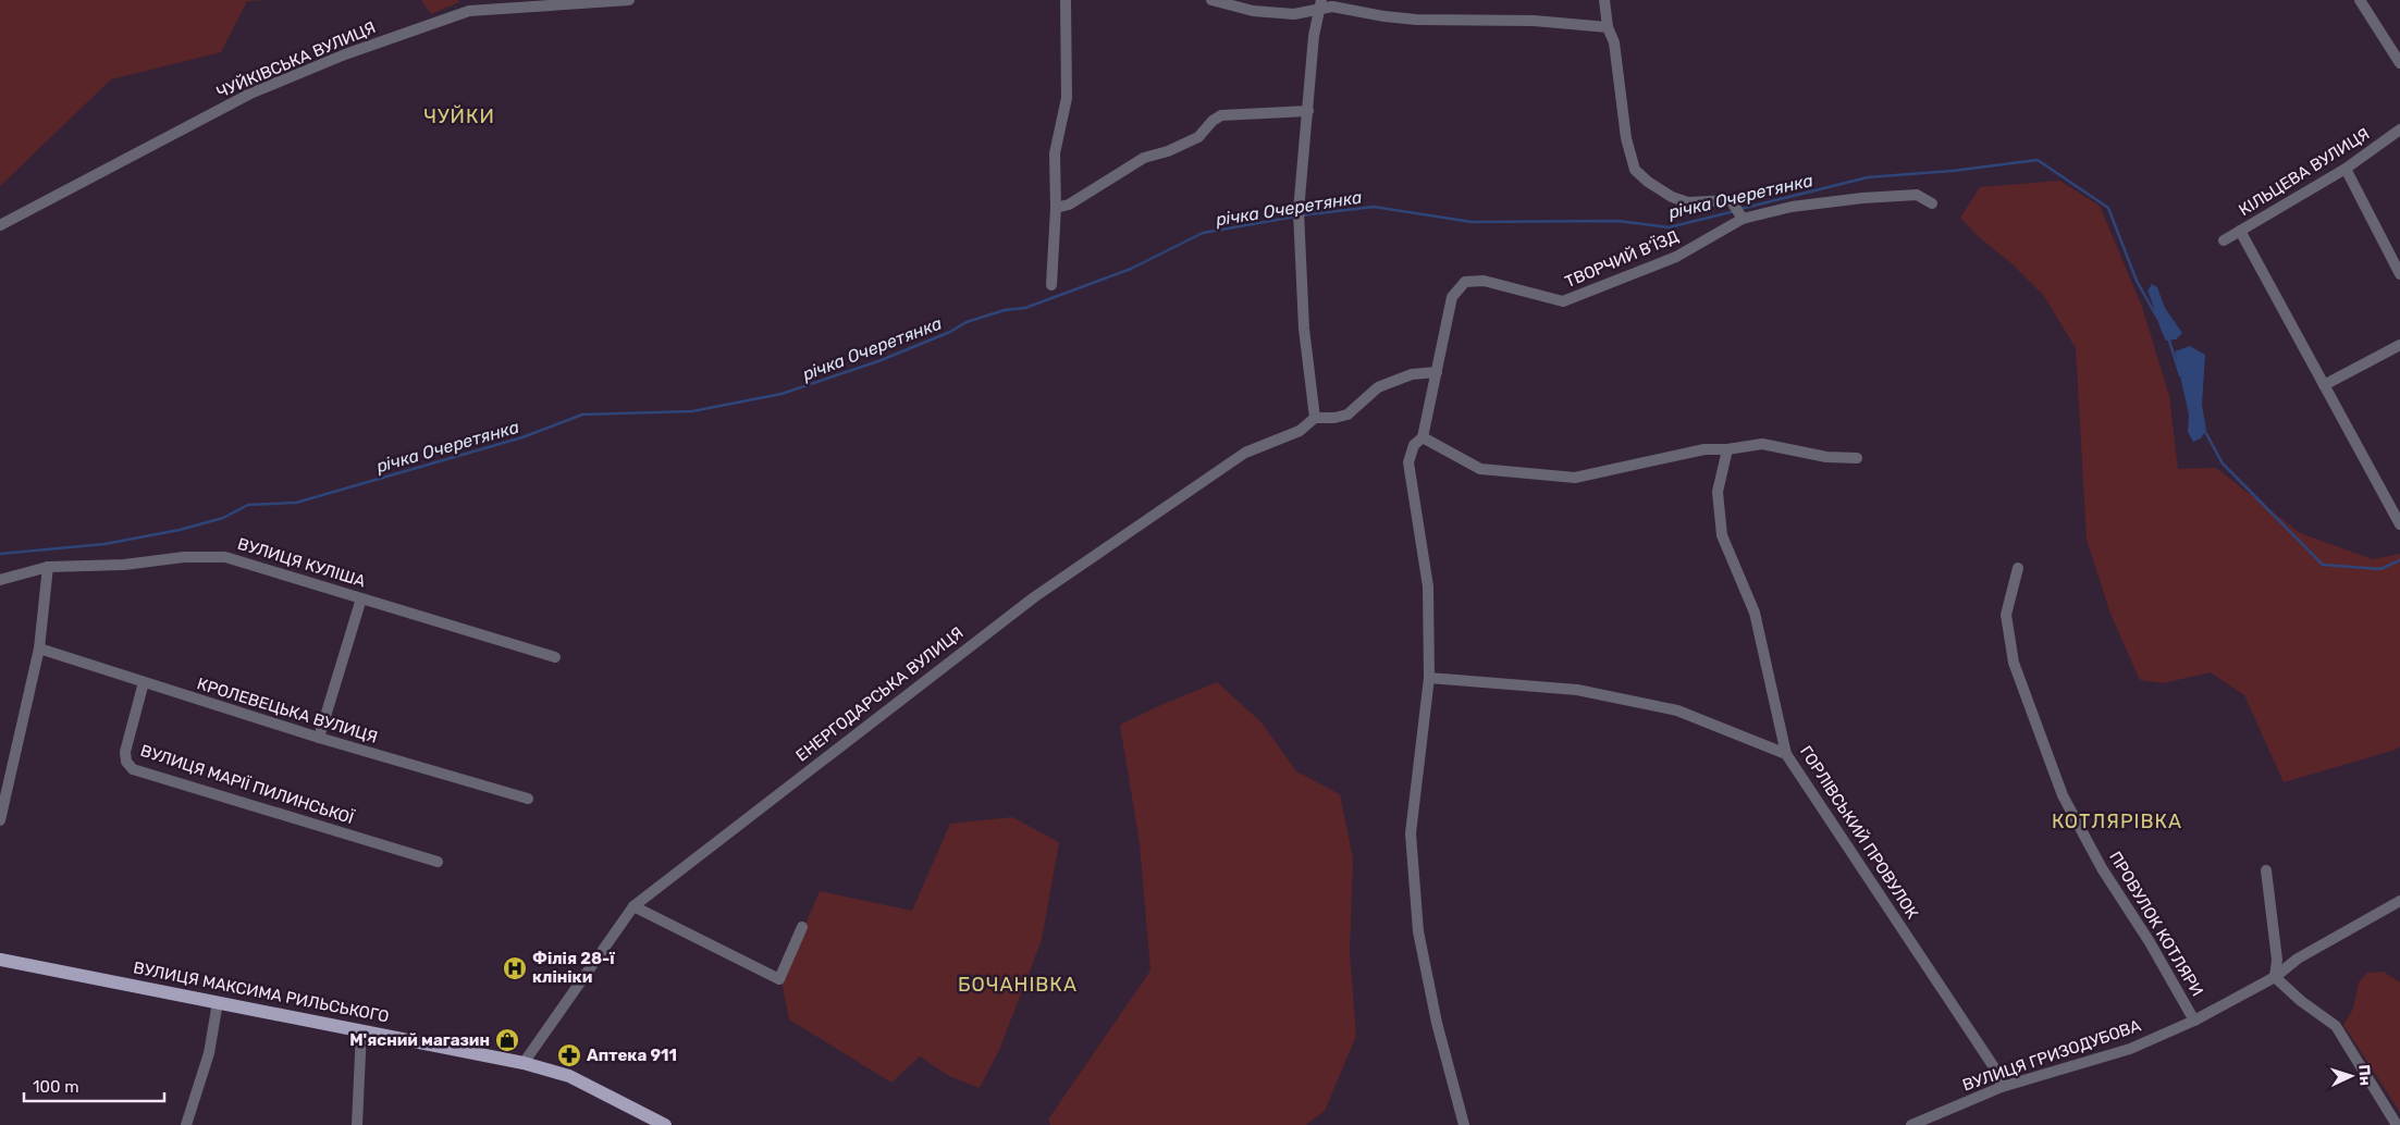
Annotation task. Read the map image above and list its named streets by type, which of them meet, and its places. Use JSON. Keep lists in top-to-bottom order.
{
  "streets": {
    "main road": ["ВУЛИЦЯ МАКСИМА РИЛЬСЬКОГО"],
    "street": [
      "ЧУЙКІВСЬКА ВУЛИЦЯ",
      "КІЛЬЦЕВА ВУЛИЦЯ",
      "ТВОРЧИЙ В’ЇЗД",
      "ВУЛИЦЯ КУЛІША",
      "ЕНЕРГОДАРСЬКА ВУЛИЦЯ",
      "КРОЛЕВЕЦЬКА ВУЛИЦЯ",
      "ВУЛИЦЯ МАРІЇ ПИЛИНСЬКОЇ",
      "ГОРЛІВСЬКИЙ ПРОВУЛОК",
      "ПРОВУЛОК КОТЛЯРИ",
      "ВУЛИЦЯ ГРИЗОДУБОВА"
    ]
  },
  "crossings": [
    ["ЕНЕРГОДАРСЬКА ВУЛИЦЯ", "ВУЛИЦЯ МАКСИМА РИЛЬСЬКОГО"],
    ["КРОЛЕВЕЦЬКА ВУЛИЦЯ", "ВУЛИЦЯ МАРІЇ ПИЛИНСЬКОЇ"],
    ["ГОРЛІВСЬКИЙ ПРОВУЛОК", "ВУЛИЦЯ ГРИЗОДУБОВА"],
    ["ПРОВУЛОК КОТЛЯРИ", "ВУЛИЦЯ ГРИЗОДУБОВА"]
  ],
  "districts": ["ЧУЙКИ", "КОТЛЯРІВКА", "БОЧАНІВКА"],
  "water": ["річка Очеретянка"],
  "places": {
    "hospital": ["Філія 28-ї клініки"],
    "shop": ["М'ясний магазин"],
    "pharmacy": ["Аптека 911"]
  },
  "scale_bar": "100 m",
  "north": "right"
}
